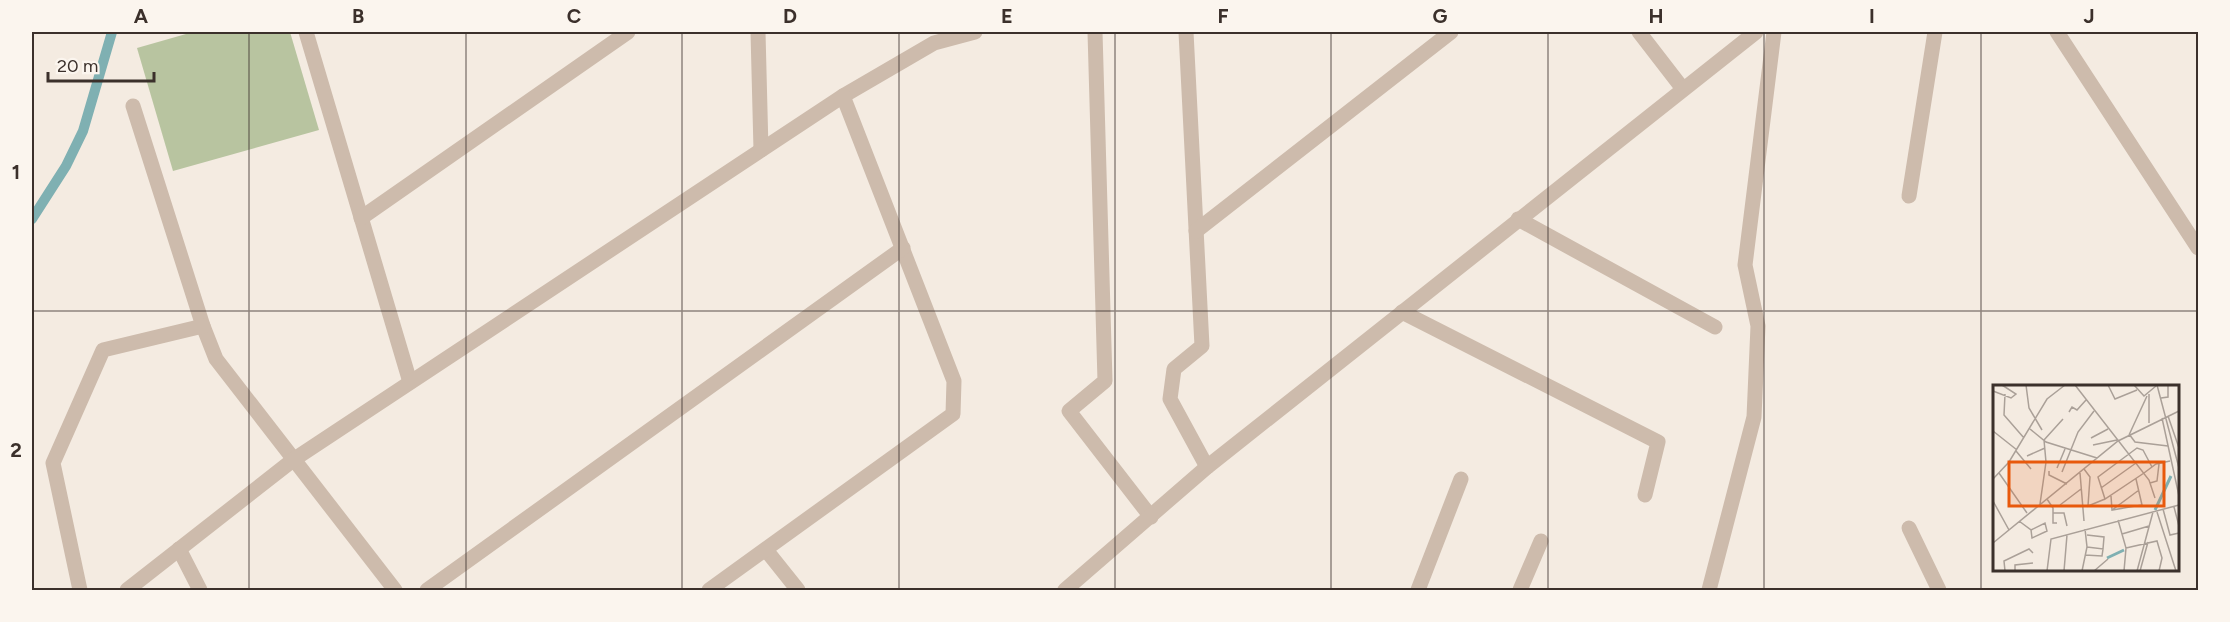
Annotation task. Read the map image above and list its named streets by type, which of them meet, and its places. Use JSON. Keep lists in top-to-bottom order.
{
  "scale_bar": "20 m",
  "grid": {
    "columns": [
      "A",
      "B",
      "C",
      "D",
      "E",
      "F",
      "G",
      "H",
      "I",
      "J"
    ],
    "rows": ["1", "2"]
  }
}
